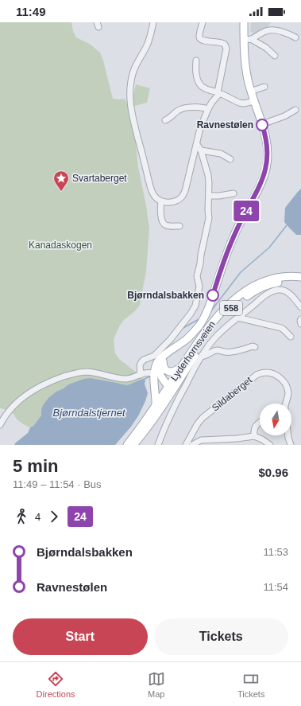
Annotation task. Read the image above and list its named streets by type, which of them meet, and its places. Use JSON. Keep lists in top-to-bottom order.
{
  "streets": {
    "main road": ["558", "Lyderhornsveien"],
    "street": ["Sildaberget"]
  },
  "water": ["Bjørndalstjernet"],
  "parks": ["Kanadaskogen"],
  "places": {
    "other": ["Ravnestølen", "Bjørndalsbakken"],
    "place": ["Svartaberget"]
  },
  "lines": ["bus line 24"],
  "north": "bottom",
  "page": {
    "status": "11:49",
    "on_map": "24",
    "heading": ["5 min", "11:49 – 11:54 · Bus", "$0.96"],
    "legs": ["4", "24"],
    "list": [
      {
        "name": "Bjørndalsbakken",
        "value": "11:53"
      },
      {
        "name": "Ravnestølen",
        "value": "11:54"
      }
    ],
    "buttons": ["Start", "Tickets"],
    "tabs": ["Directions", "Map", "Tickets"]
  }
}
